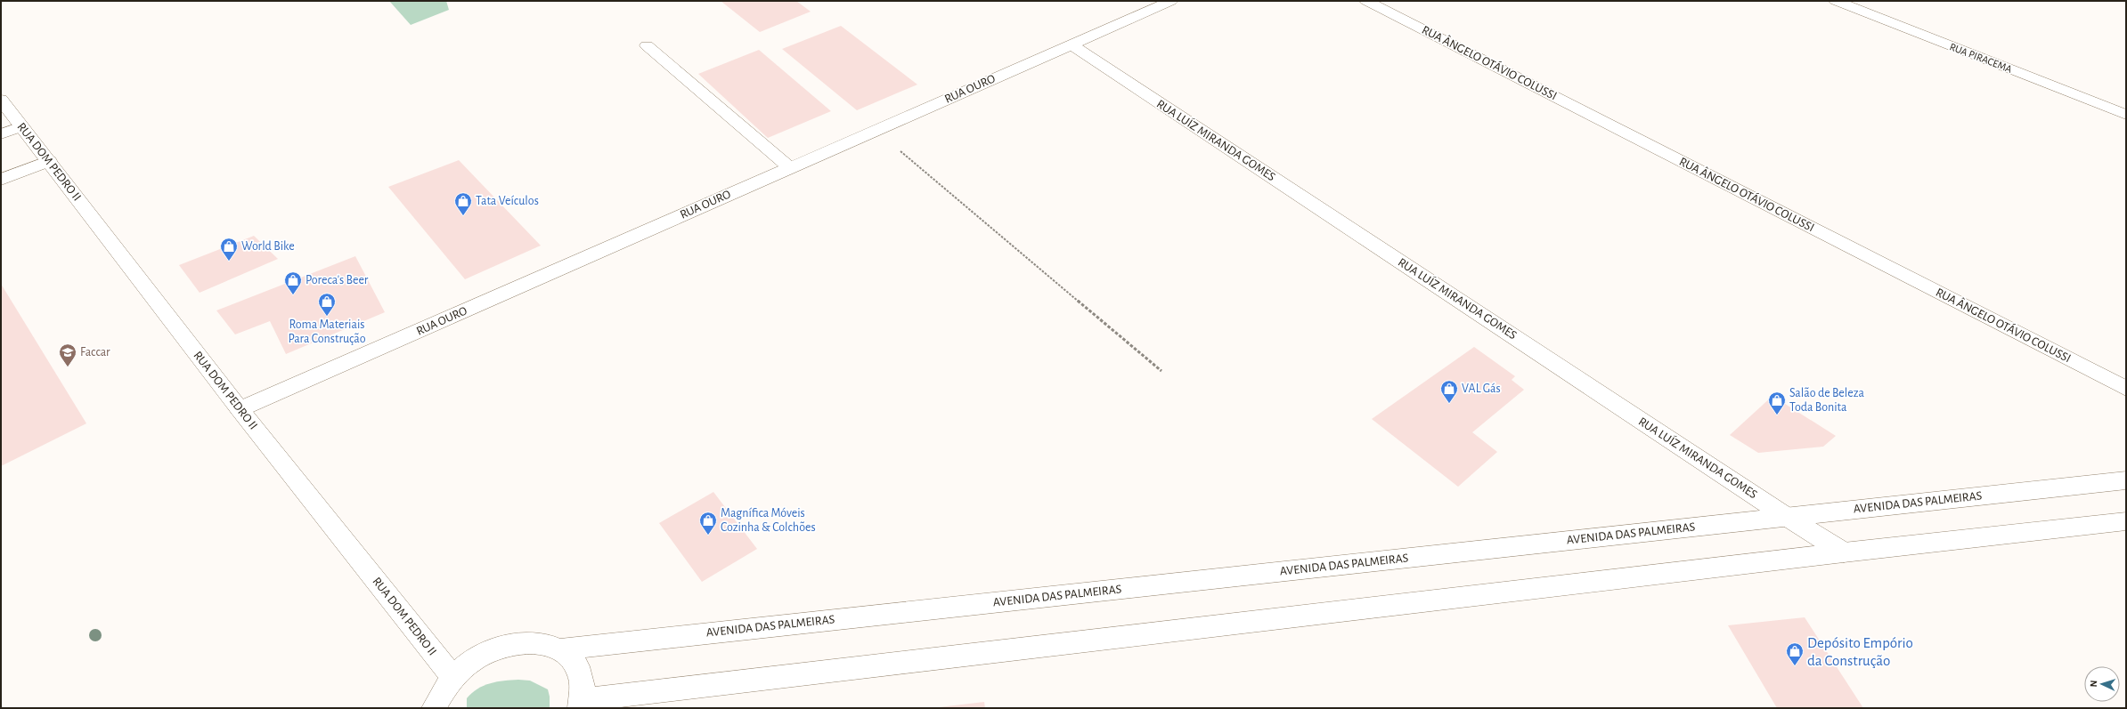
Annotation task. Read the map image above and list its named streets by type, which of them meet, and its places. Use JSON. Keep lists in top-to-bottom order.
{
  "streets": {
    "street": [
      "RUA PIRACEMA",
      "RUA ÂNGELO OTÁVIO COLUSSI",
      "RUA OURO",
      "RUA LUÍZ MIRANDA GOMES",
      "RUA DOM PEDRO II",
      "AVENIDA DAS PALMEIRAS"
    ]
  },
  "crossings": [
    ["RUA OURO", "RUA LUÍZ MIRANDA GOMES"],
    ["RUA OURO", "RUA DOM PEDRO II"],
    ["RUA LUÍZ MIRANDA GOMES", "AVENIDA DAS PALMEIRAS"]
  ],
  "places": {
    "shop": [
      "Tata Veículos",
      "World Bike",
      "Poreca's Beer",
      "Roma Materiais Para Construção",
      "VAL Gás",
      "Salão de Beleza Toda Bonita",
      "Magnífica Móveis Cozinha & Colchões",
      "Depósito Empório da Construção"
    ],
    "school or university": ["Faccar"]
  },
  "north": "left"
}
